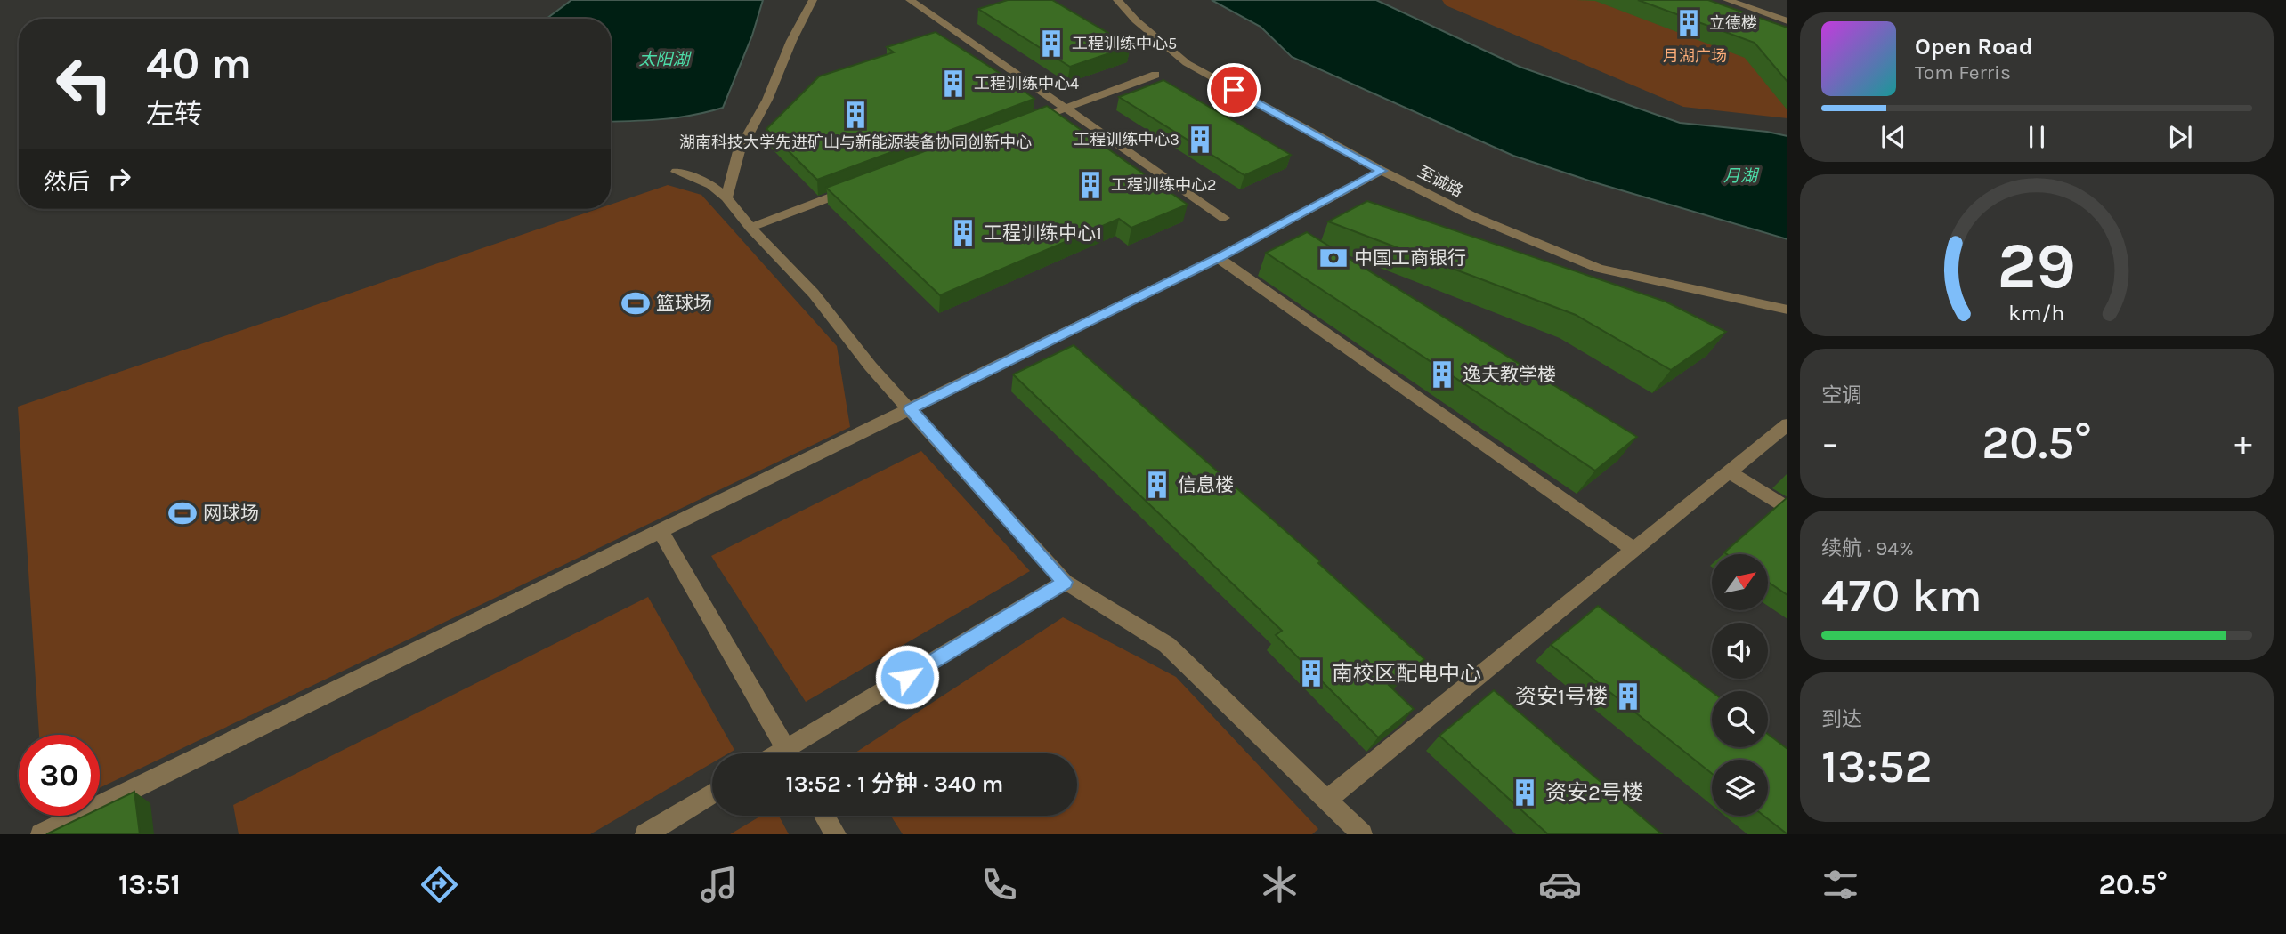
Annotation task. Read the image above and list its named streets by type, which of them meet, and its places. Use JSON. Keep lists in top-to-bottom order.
{
  "streets": {
    "street": ["至诚路"]
  },
  "water": ["太阳湖", "月湖"],
  "parks": ["月湖广场"],
  "places": {
    "building": [
      "立德楼",
      "工程训练中心5",
      "工程训练中心4",
      "湖南科技大学先进矿山与新能源装备协同创新中心",
      "工程训练中心3",
      "工程训练中心2",
      "工程训练中心1",
      "逸夫教学楼",
      "信息楼",
      "南校区配电中心",
      "资安1号楼",
      "资安2号楼"
    ],
    "bank": ["中国工商银行"],
    "sports": ["篮球场", "网球场"]
  },
  "north": "top right",
  "page": {
    "turn": ["40 m", "左转"],
    "song": ["Open Road", "Tom Ferris"],
    "then": "然后",
    "tile": [
      "空调",
      ["续航 · 94%", "470 km"],
      ["到达", "13:52"]
    ],
    "heat": ["−", "20.5°", "+"],
    "limit": "30",
    "trip": "13:52 · 1 分钟 · 340 m",
    "tabs": ["13:51", "20.5°"],
    "gauge": ["29", "km/h"]
  }
}
